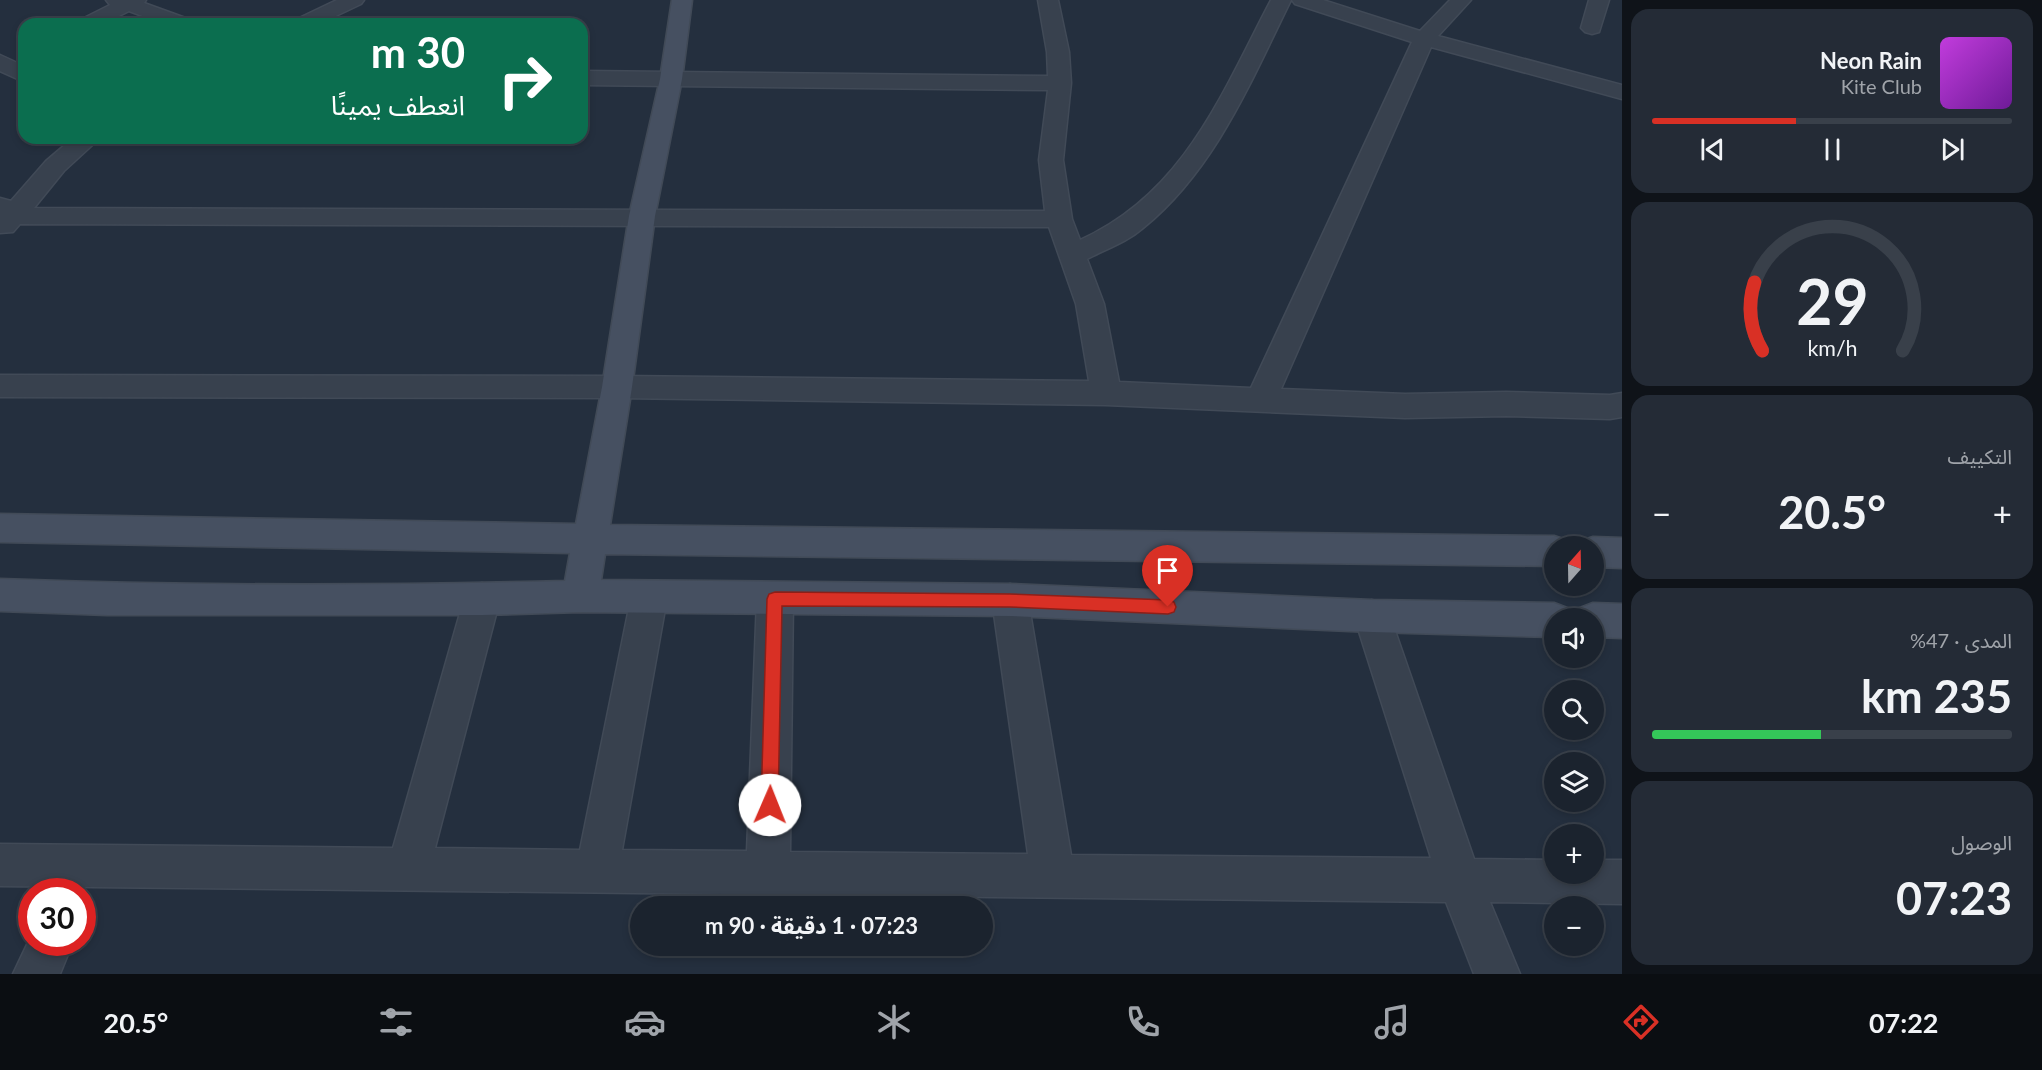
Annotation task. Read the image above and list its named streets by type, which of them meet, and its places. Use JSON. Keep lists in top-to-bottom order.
{
  "north": "top",
  "page": {
    "turn": ["30 m", "انعطف يمينًا"],
    "song": ["Neon Rain", "Kite Club"],
    "tile": [
      "التكييف",
      ["المدى · 47%", "235 km"],
      ["الوصول", "07:23"]
    ],
    "heat": ["−", "20.5°", "+"],
    "map_buttons": ["+", "−"],
    "limit": "30",
    "trip": "07:23 · 1 دقيقة · 90 m",
    "tabs": ["07:22", "20.5°"],
    "gauge": ["29", "km/h"]
  }
}
